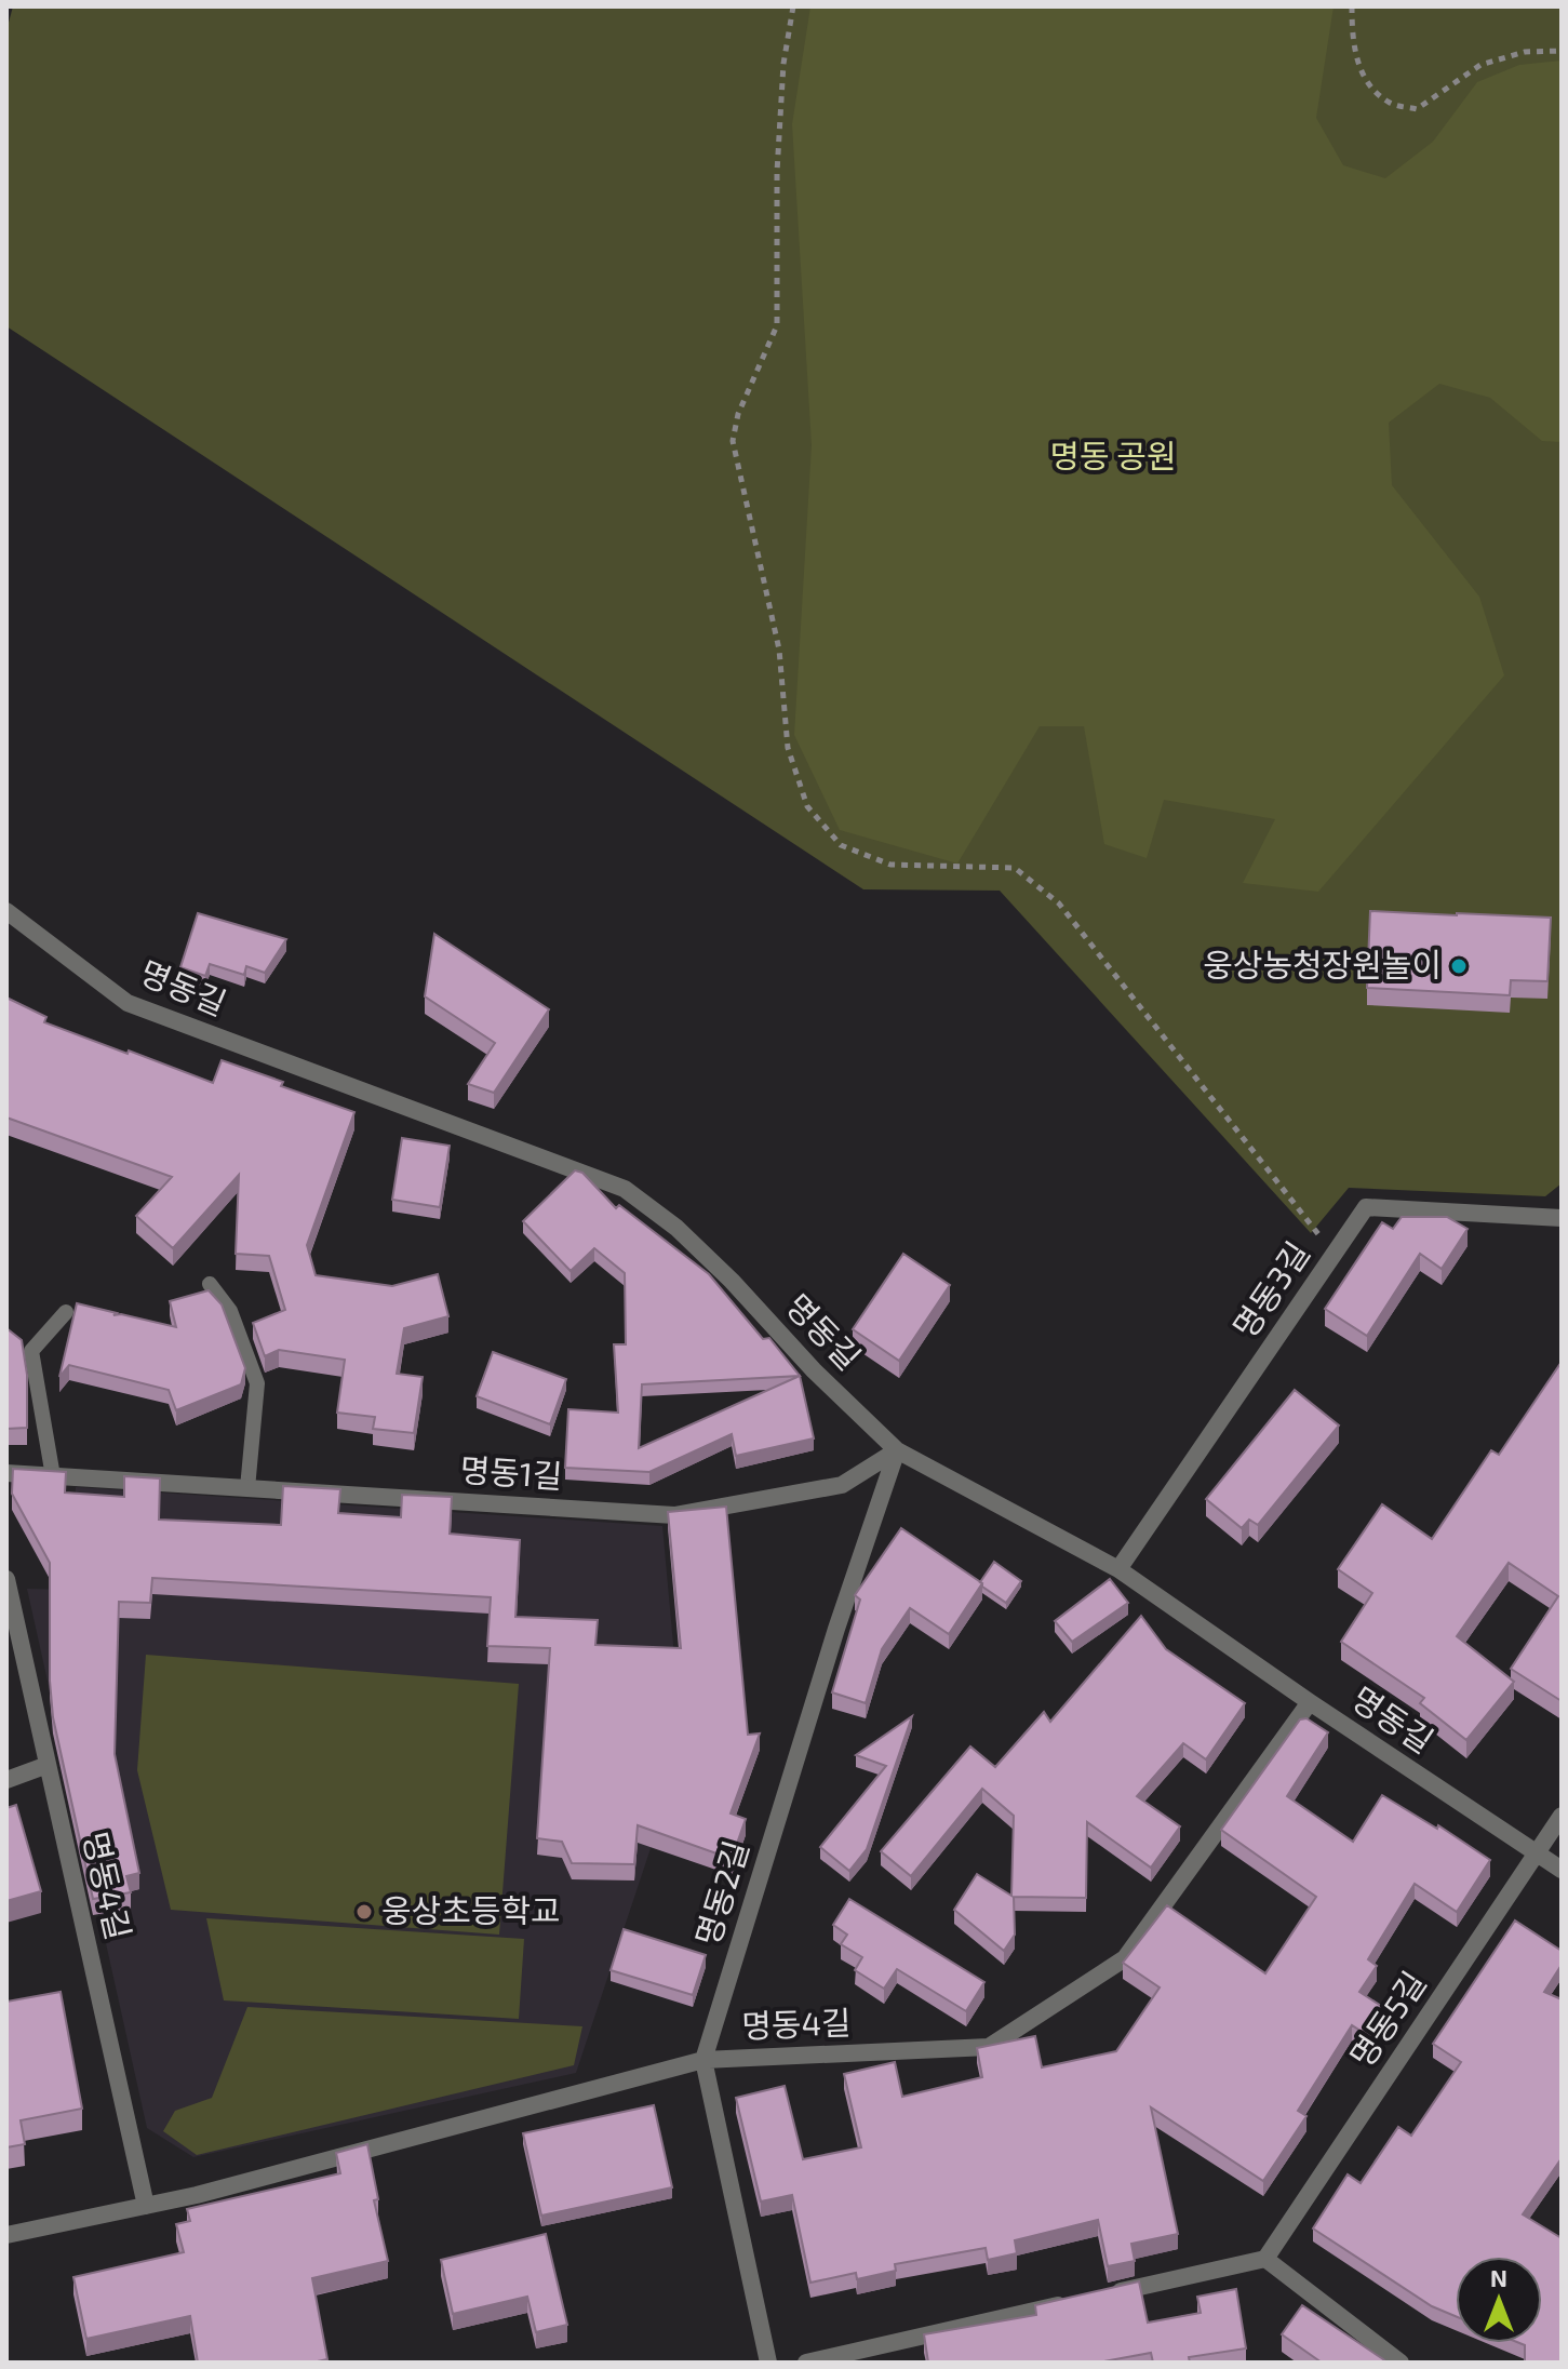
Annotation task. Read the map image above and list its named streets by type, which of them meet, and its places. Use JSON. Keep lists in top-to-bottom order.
{
  "streets": {
    "street": [
      "명동길",
      "명동3길",
      "명동1길",
      "명동4길",
      "명동2길",
      "명동5길"
    ]
  },
  "crossings": [
    ["명동길", "명동3길"],
    ["명동길", "명동1길"],
    ["명동길", "명동4길"],
    ["명동길", "명동2길"],
    ["명동길", "명동5길"],
    ["명동1길", "명동2길"],
    ["명동4길", "명동2길"]
  ],
  "parks": ["명동 공원"],
  "places": ["웅상농청장원놀이", "웅상초등학교"],
  "north": "top"
}
